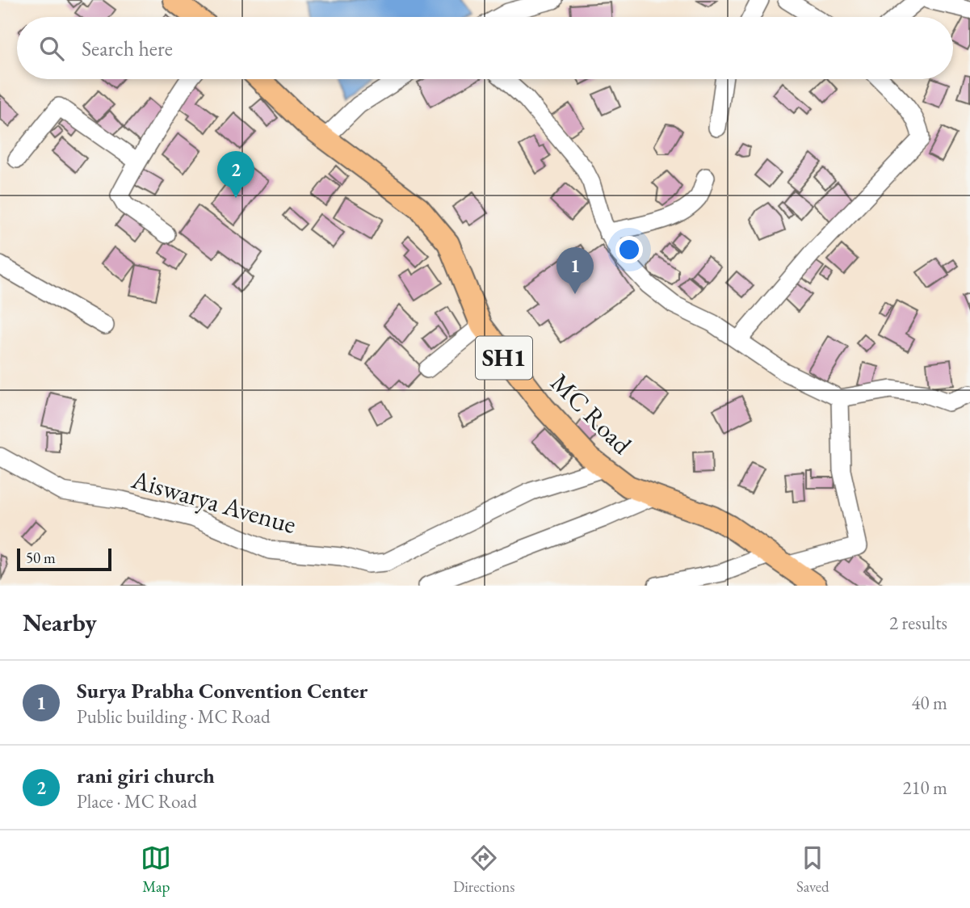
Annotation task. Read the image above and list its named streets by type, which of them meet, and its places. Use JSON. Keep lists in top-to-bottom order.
{
  "streets": {
    "main road": ["SH1", "MC Road"],
    "street": ["Aiswarya Avenue"]
  },
  "crossings": [
    ["MC Road", "Aiswarya Avenue"]
  ],
  "scale_bar": "50 m",
  "page": {
    "search": "Search here",
    "pins": ["2", "1"],
    "scale": "50 m",
    "heading": ["Nearby", "2 results"],
    "list": [
      {
        "mark": "1",
        "name": "Surya Prabha Convention Center",
        "note": "Public building · MC Road",
        "value": "40 m"
      },
      {
        "mark": "2",
        "name": "rani giri church",
        "note": "Place · MC Road",
        "value": "210 m"
      }
    ],
    "nav": ["Map", "Directions", "Saved"]
  }
}
